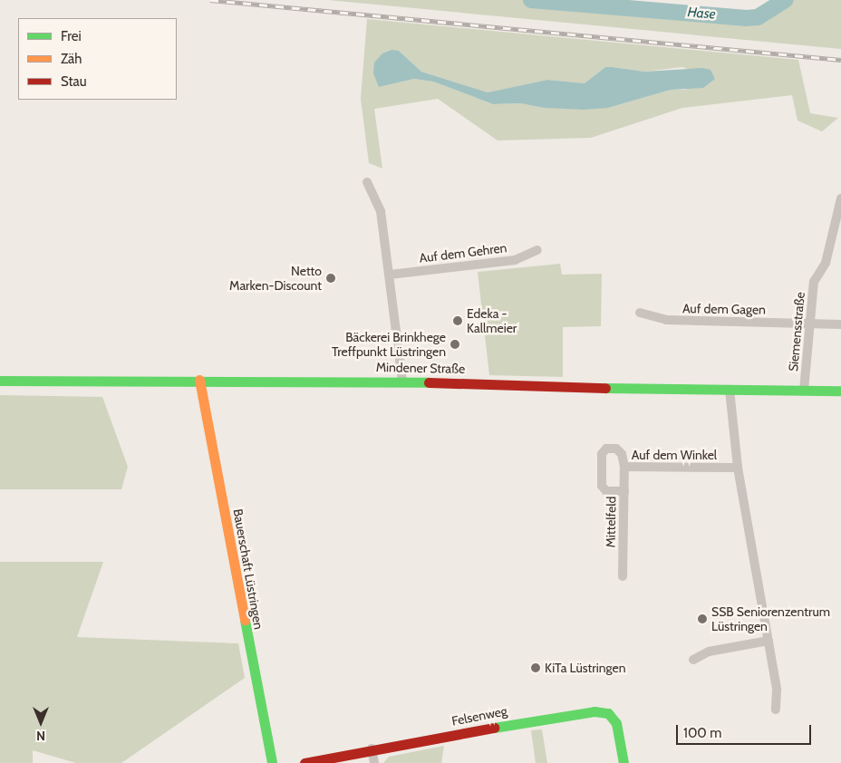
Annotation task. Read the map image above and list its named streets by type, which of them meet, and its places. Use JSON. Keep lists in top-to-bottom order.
{
  "streets": {
    "main road": ["Mindener Straße", "Bauerschaft Lüstringen", "Felsenweg"],
    "street": [
      "Auf dem Gehren",
      "Auf dem Gagen",
      "Siemensstraße",
      "Auf dem Winkel",
      "Mittelfeld"
    ]
  },
  "crossings": [
    ["Auf dem Gagen", "Siemensstraße"],
    ["Siemensstraße", "Mindener Straße"],
    ["Mindener Straße", "Auf dem Winkel"],
    ["Mindener Straße", "Bauerschaft Lüstringen"],
    ["Auf dem Winkel", "Mittelfeld"]
  ],
  "water": ["Hase"],
  "places": [
    "Netto Marken-Discount",
    "Edeka - Kallmeier",
    "Bäckerei Brinkhege Treffpunkt Lüstringen",
    "SSB Seniorenzentrum Lüstringen",
    "KiTa Lüstringen"
  ],
  "legend": ["Frei", "Zäh", "Stau"],
  "scale_bar": "100 m",
  "north": "bottom"
}
